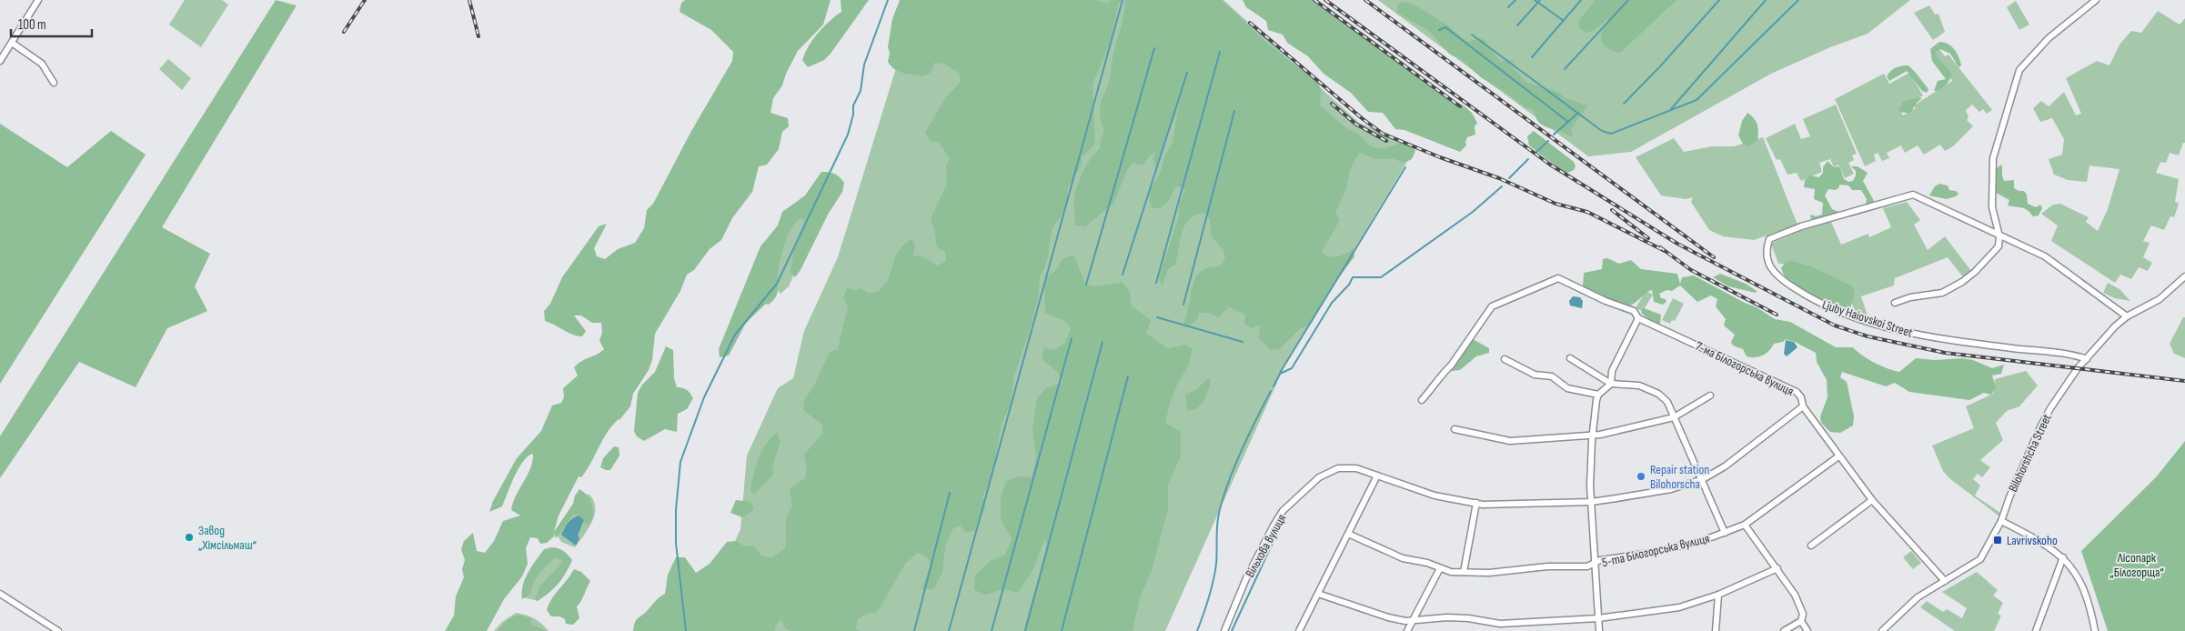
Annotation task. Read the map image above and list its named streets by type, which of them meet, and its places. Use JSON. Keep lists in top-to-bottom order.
{
  "streets": {
    "street": [
      "Ljuby Haiovskoi Street",
      "7-ма Білогорська вулиця",
      "Bilohorshcha Street",
      "Вільхова вулиця",
      "5-та Білогорська вулиця"
    ]
  },
  "crossings": [
    ["Ljuby Haiovskoi Street", "Bilohorshcha Street"],
    ["7-ма Білогорська вулиця", "Bilohorshcha Street"],
    ["7-ма Білогорська вулиця", "Вільхова вулиця"],
    ["7-ма Білогорська вулиця", "5-та Білогорська вулиця"]
  ],
  "parks": ["Лісопарк „Білогорща“"],
  "places": {
    "other": ["Repair station Bilohorscha", "Завод „Хімсільмаш“"],
    "transit": ["Lavrivskoho"]
  },
  "scale_bar": "100 m"
}
